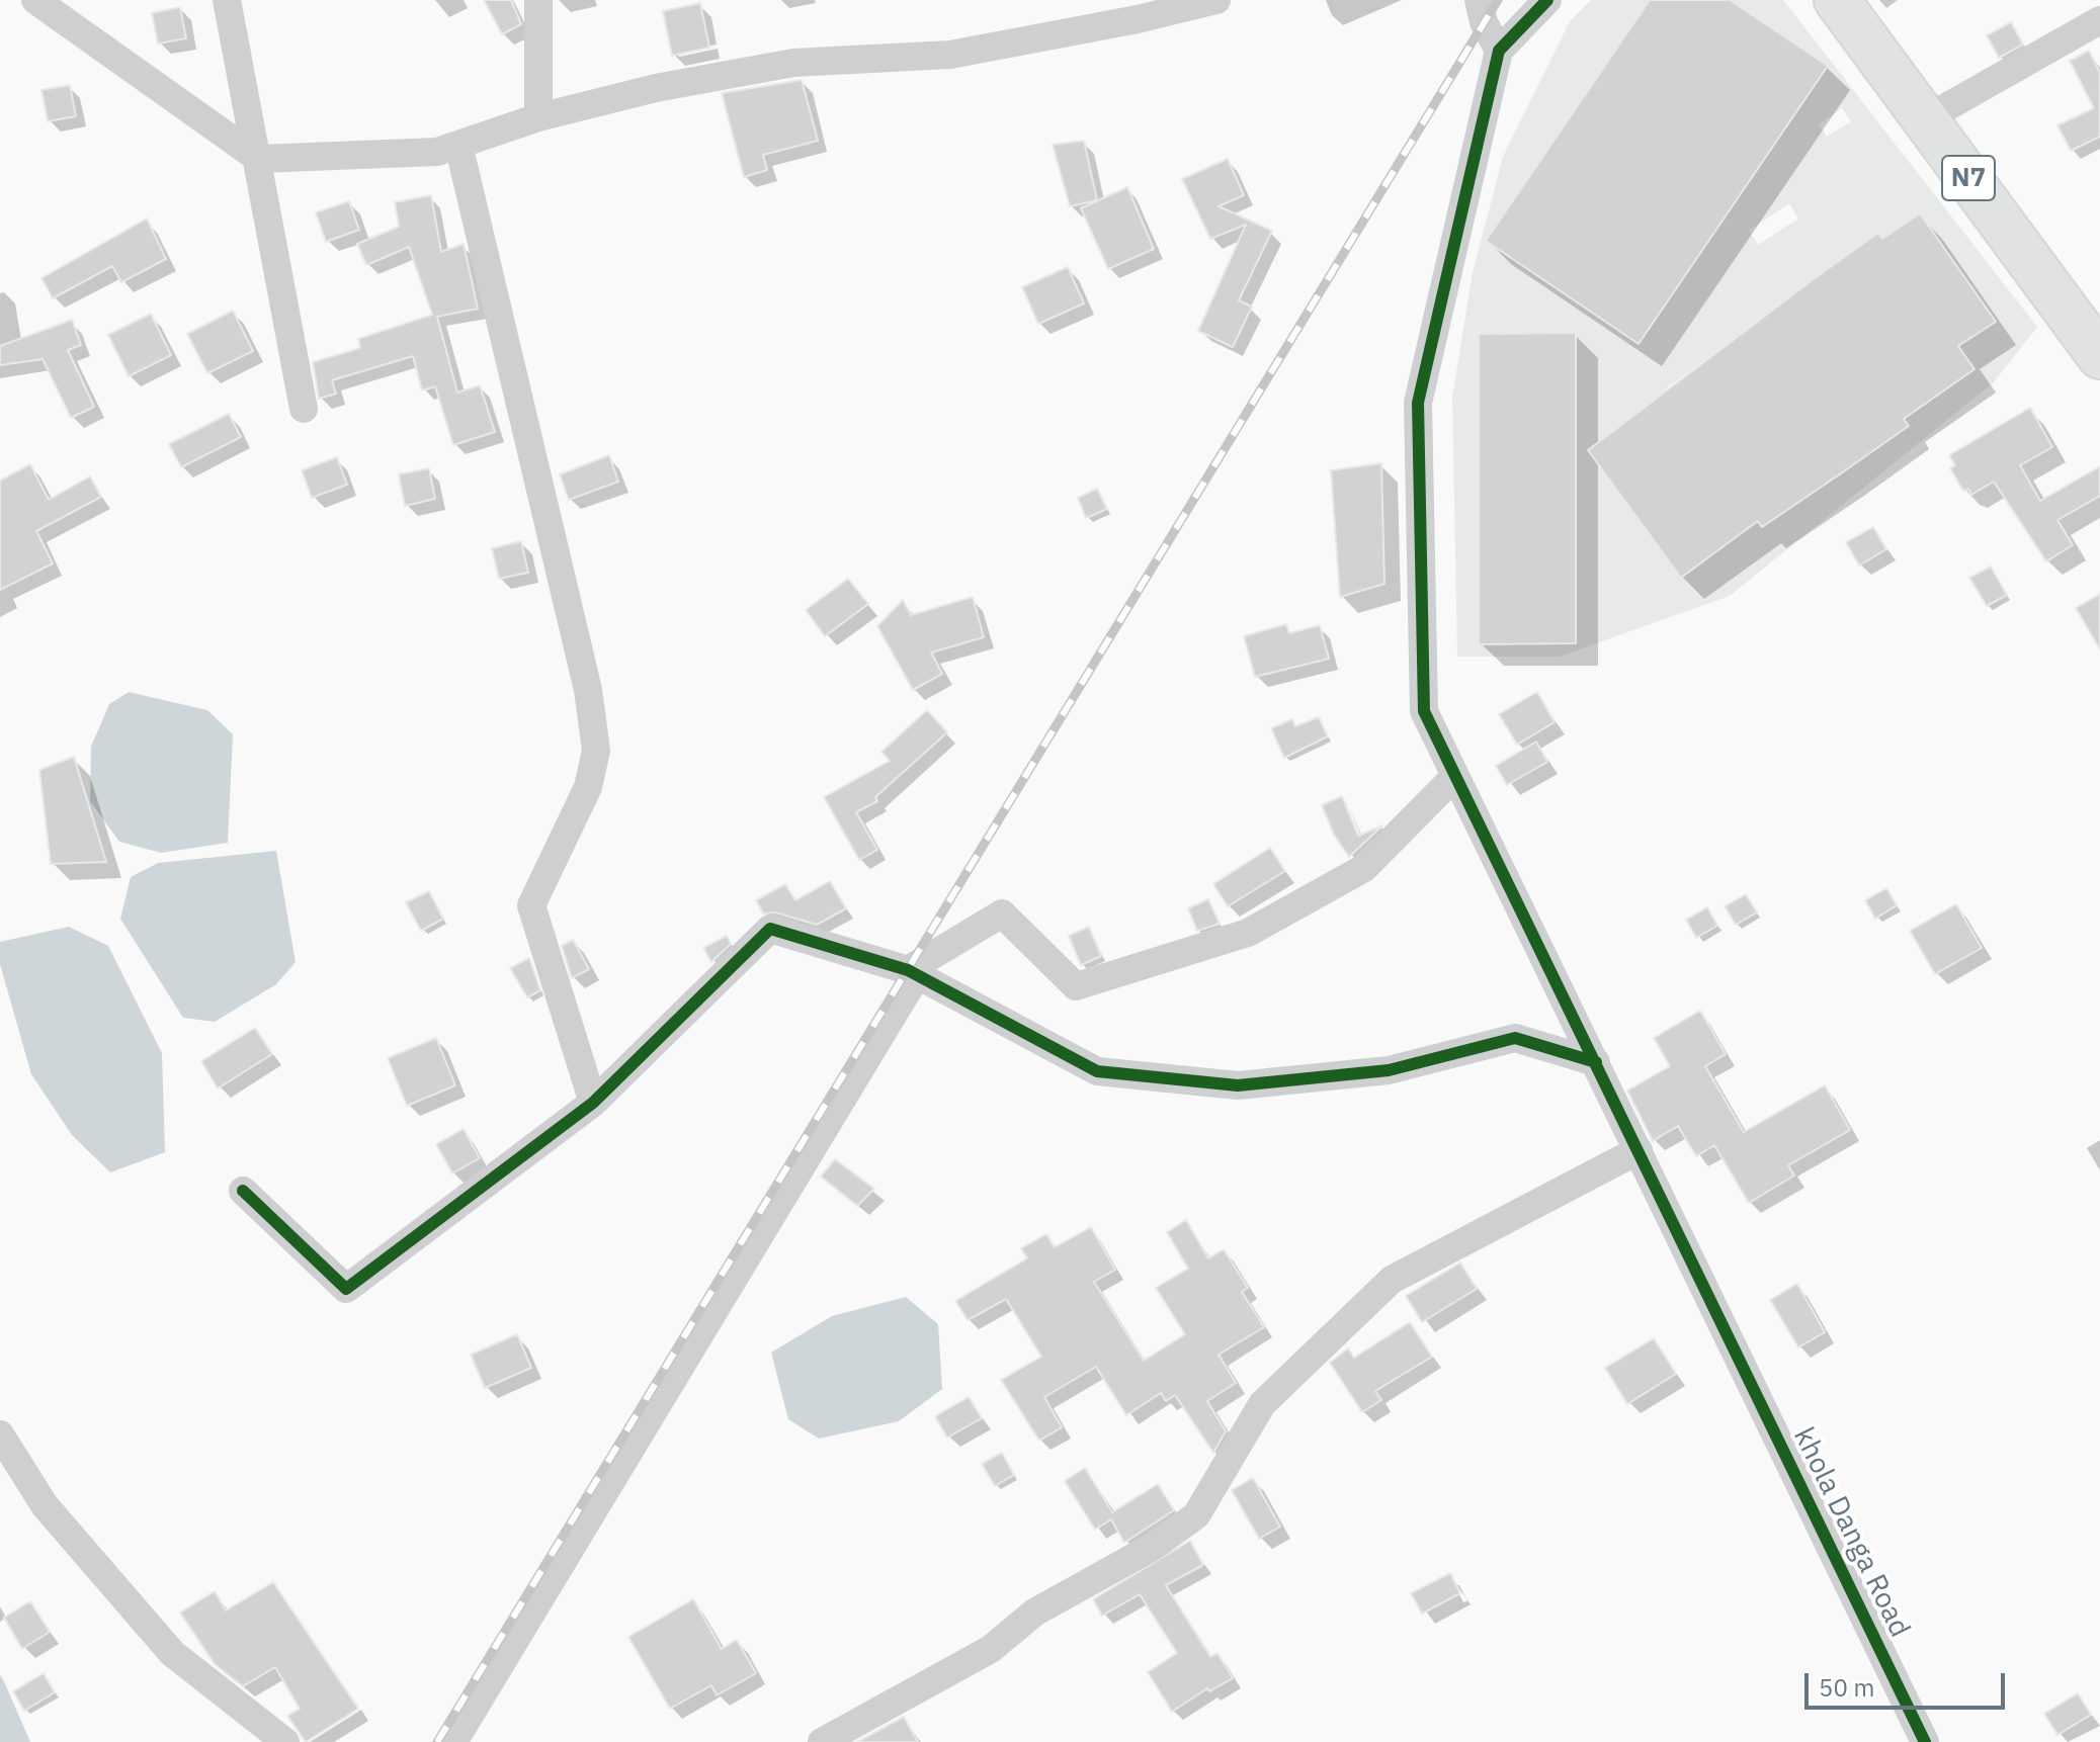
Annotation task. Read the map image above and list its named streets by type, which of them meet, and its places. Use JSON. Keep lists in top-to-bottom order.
{
  "streets": {
    "highway": ["N7"],
    "street": ["khola Danga Road"]
  },
  "scale_bar": "50 m"
}
